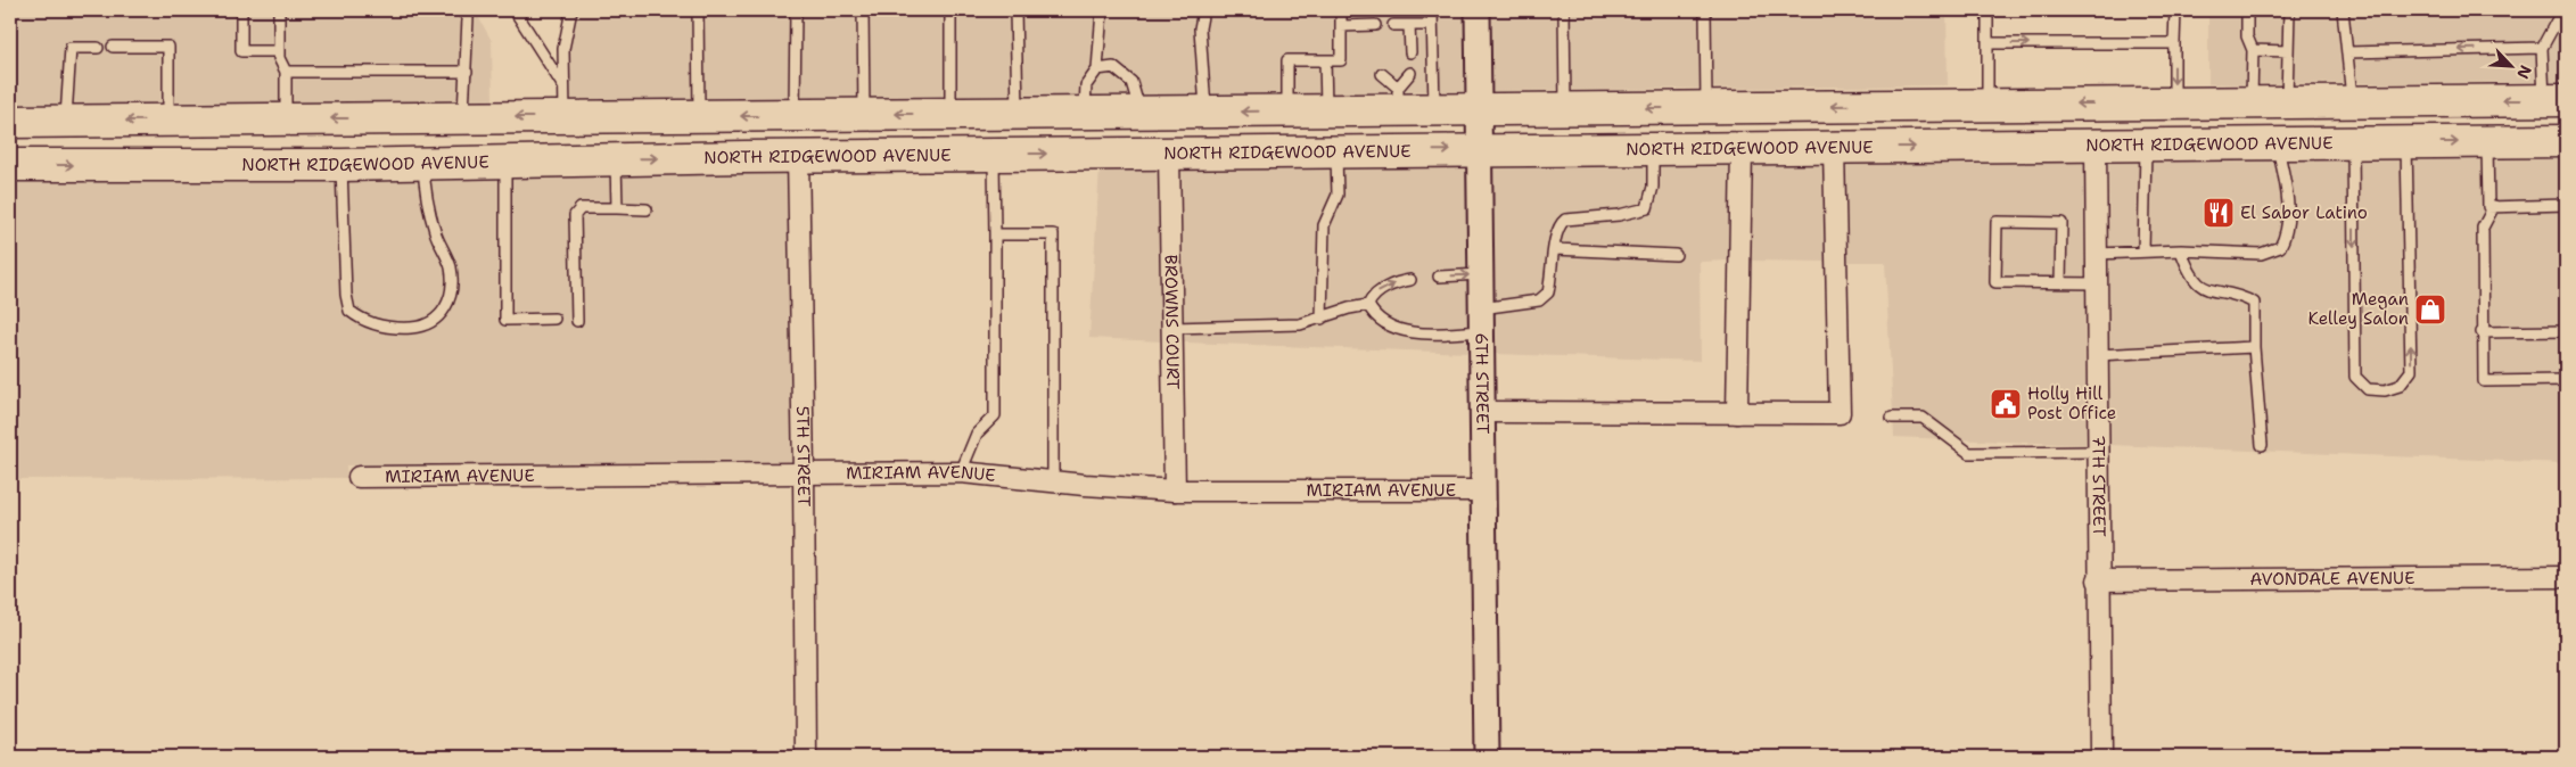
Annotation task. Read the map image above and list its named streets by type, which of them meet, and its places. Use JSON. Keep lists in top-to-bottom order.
{
  "streets": {
    "main road": ["NORTH RIDGEWOOD AVENUE"],
    "street": [
      "BROWNS COURT",
      "6TH STREET",
      "5TH STREET",
      "MIRIAM AVENUE",
      "7TH STREET",
      "AVONDALE AVENUE"
    ]
  },
  "crossings": [
    ["NORTH RIDGEWOOD AVENUE", "BROWNS COURT"],
    ["NORTH RIDGEWOOD AVENUE", "6TH STREET"],
    ["NORTH RIDGEWOOD AVENUE", "5TH STREET"],
    ["NORTH RIDGEWOOD AVENUE", "7TH STREET"],
    ["BROWNS COURT", "MIRIAM AVENUE"],
    ["6TH STREET", "MIRIAM AVENUE"],
    ["5TH STREET", "MIRIAM AVENUE"],
    ["7TH STREET", "AVONDALE AVENUE"]
  ],
  "places": {
    "restaurant": ["El Sabor Latino"],
    "shop": ["Megan Kelley Salon"],
    "public building": ["Holly Hill Post Office"]
  },
  "north": "bottom right"
}
